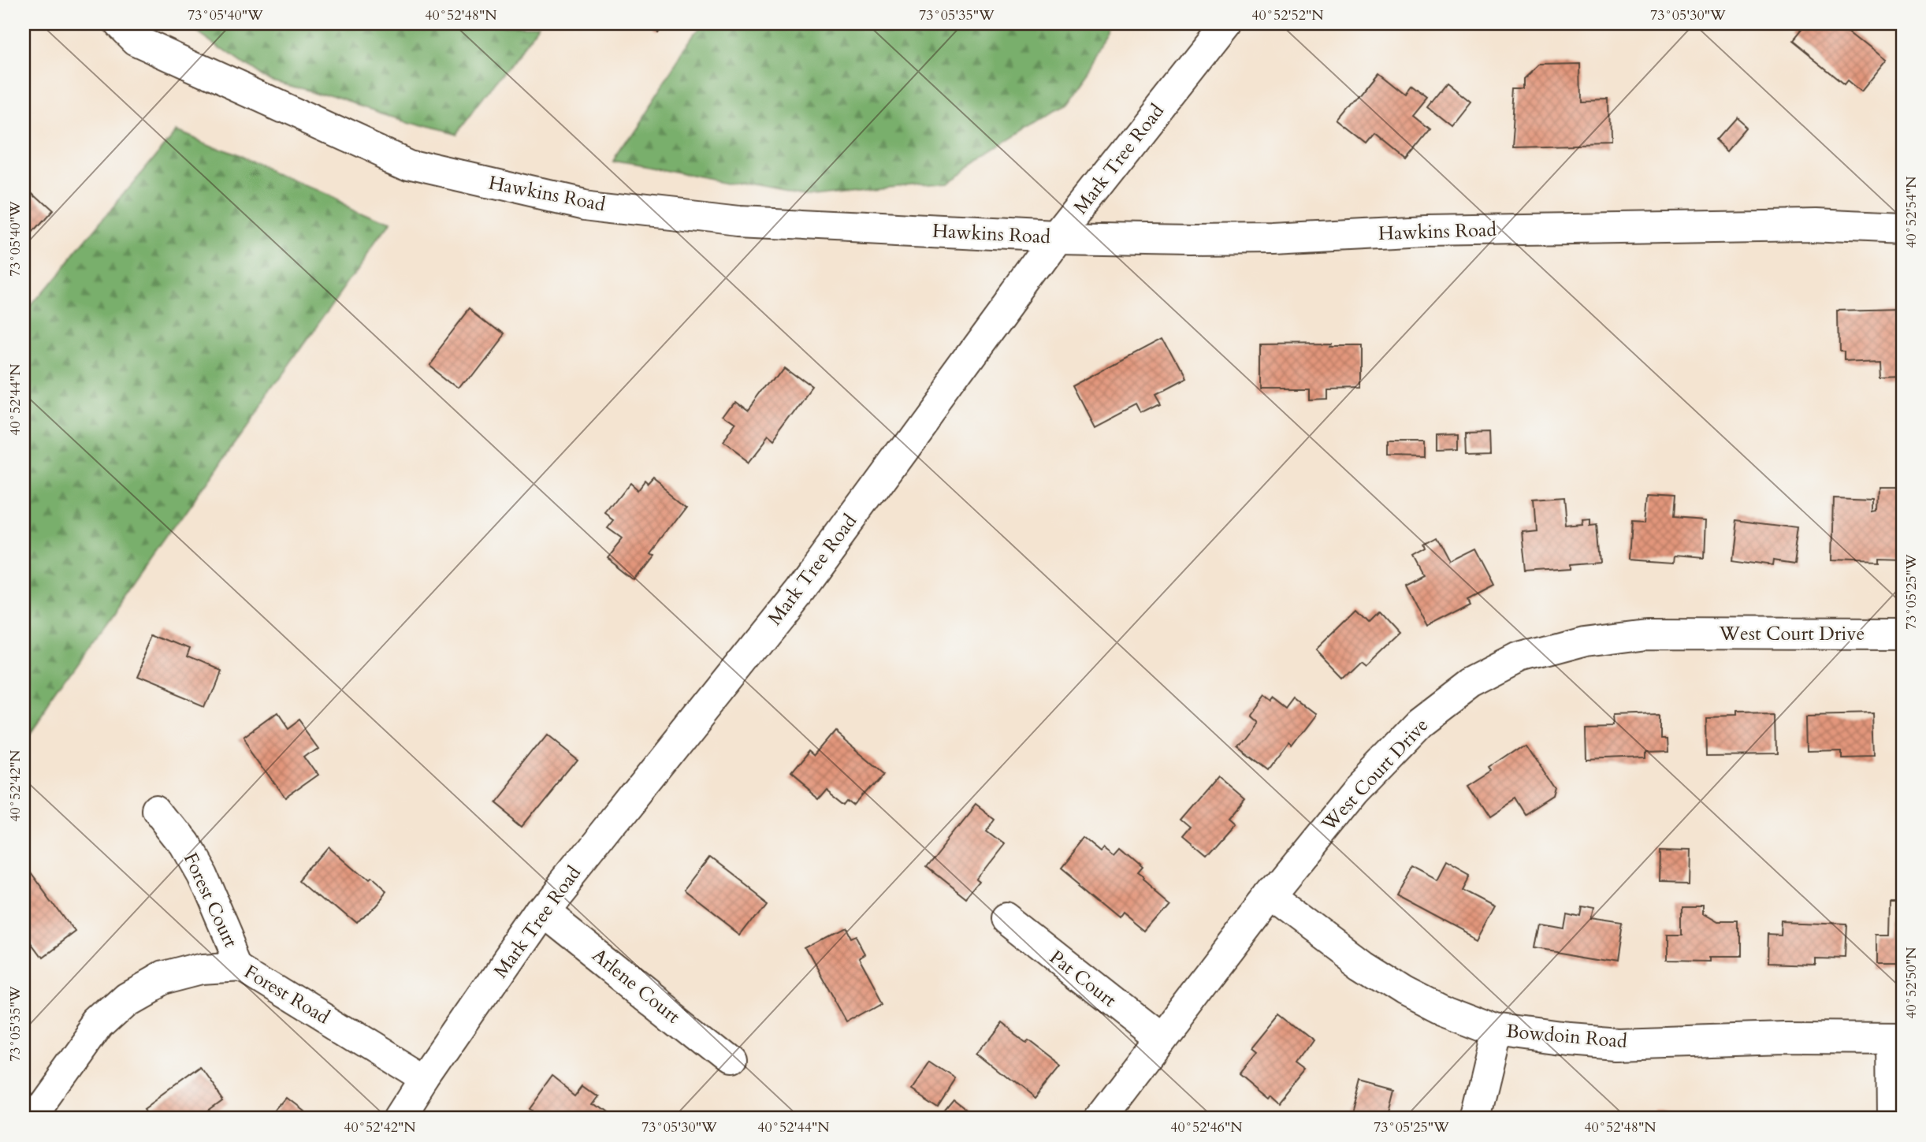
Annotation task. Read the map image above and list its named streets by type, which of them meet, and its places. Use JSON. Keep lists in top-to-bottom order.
{
  "streets": {
    "street": [
      "Mark Tree Road",
      "Hawkins Road",
      "West Court Drive",
      "Forest Court",
      "Pat Court",
      "Arlene Court",
      "Forest Road",
      "Bowdoin Road"
    ]
  },
  "crossings": [
    ["Mark Tree Road", "Hawkins Road"],
    ["Mark Tree Road", "Arlene Court"],
    ["Mark Tree Road", "Forest Road"],
    ["West Court Drive", "Pat Court"],
    ["West Court Drive", "Bowdoin Road"],
    ["Forest Court", "Forest Road"]
  ],
  "coordinates": [
    "73°05'40\"W",
    "40°52'48\"N",
    "73°05'35\"W",
    "40°52'52\"N",
    "73°05'30\"W",
    "40°52'54\"N",
    "40°52'44\"N",
    "73°05'25\"W",
    "40°52'42\"N",
    "40°52'50\"N",
    "40°52'46\"N"
  ]
}
